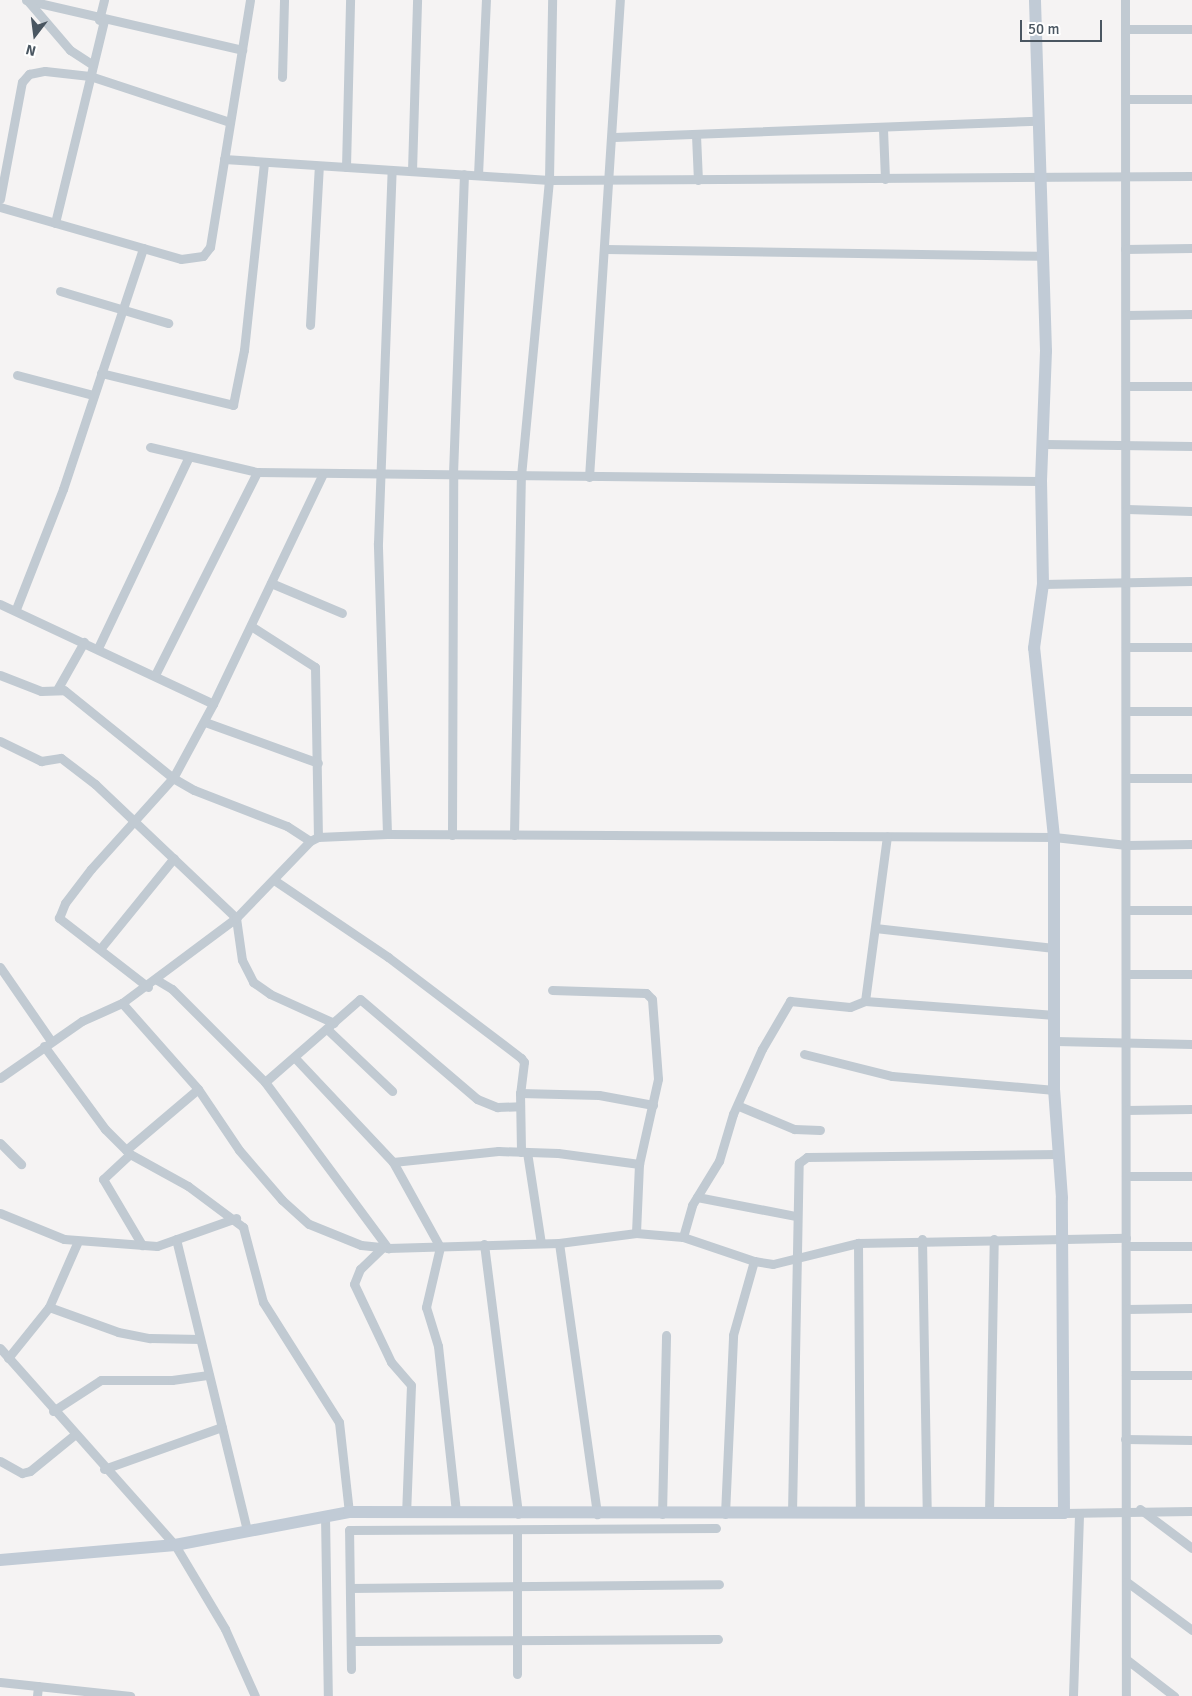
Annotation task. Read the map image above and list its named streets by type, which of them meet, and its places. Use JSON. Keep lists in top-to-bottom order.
{
  "scale_bar": "50 m",
  "north": "bottom"
}
